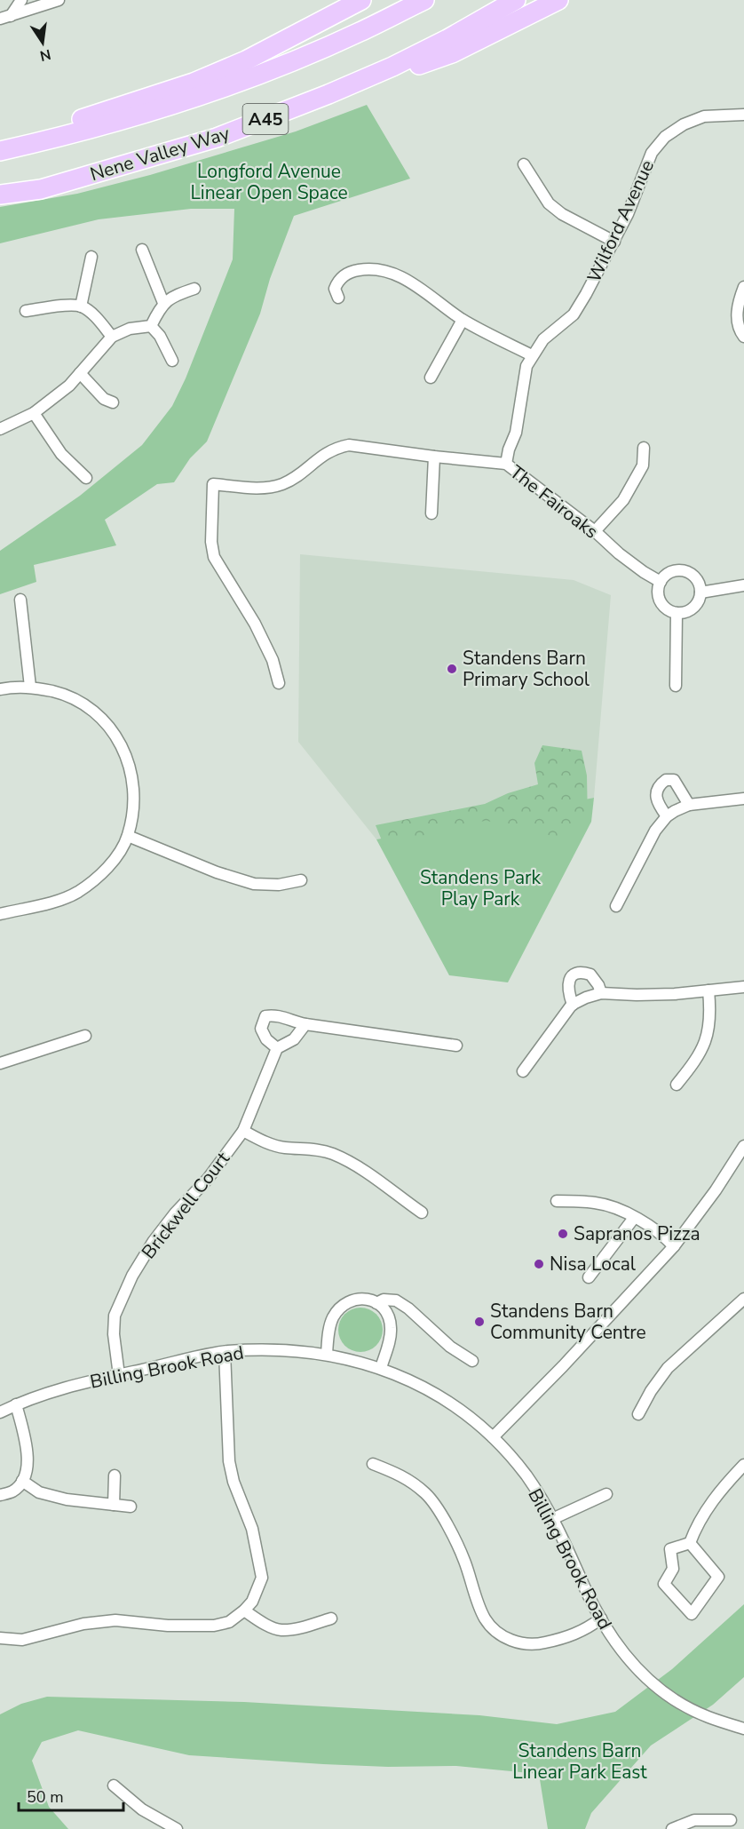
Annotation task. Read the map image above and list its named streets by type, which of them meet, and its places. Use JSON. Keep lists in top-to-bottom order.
{
  "streets": {
    "highway": ["A45", "Nene Valley Way"],
    "street": [
      "Wilford Avenue",
      "The Fairoaks",
      "Brickwell Court",
      "Billing Brook Road"
    ]
  },
  "crossings": [
    ["Wilford Avenue", "The Fairoaks"],
    ["Brickwell Court", "Billing Brook Road"]
  ],
  "parks": ["Longford Avenue Linear Open Space", "Standens Park Play Park", "Standens Barn Linear Park East"],
  "places": [
    "Standens Barn Primary School",
    "Sapranos Pizza",
    "Nisa Local",
    "Standens Barn Community Centre"
  ],
  "scale_bar": "50 m",
  "north": "bottom"
}
